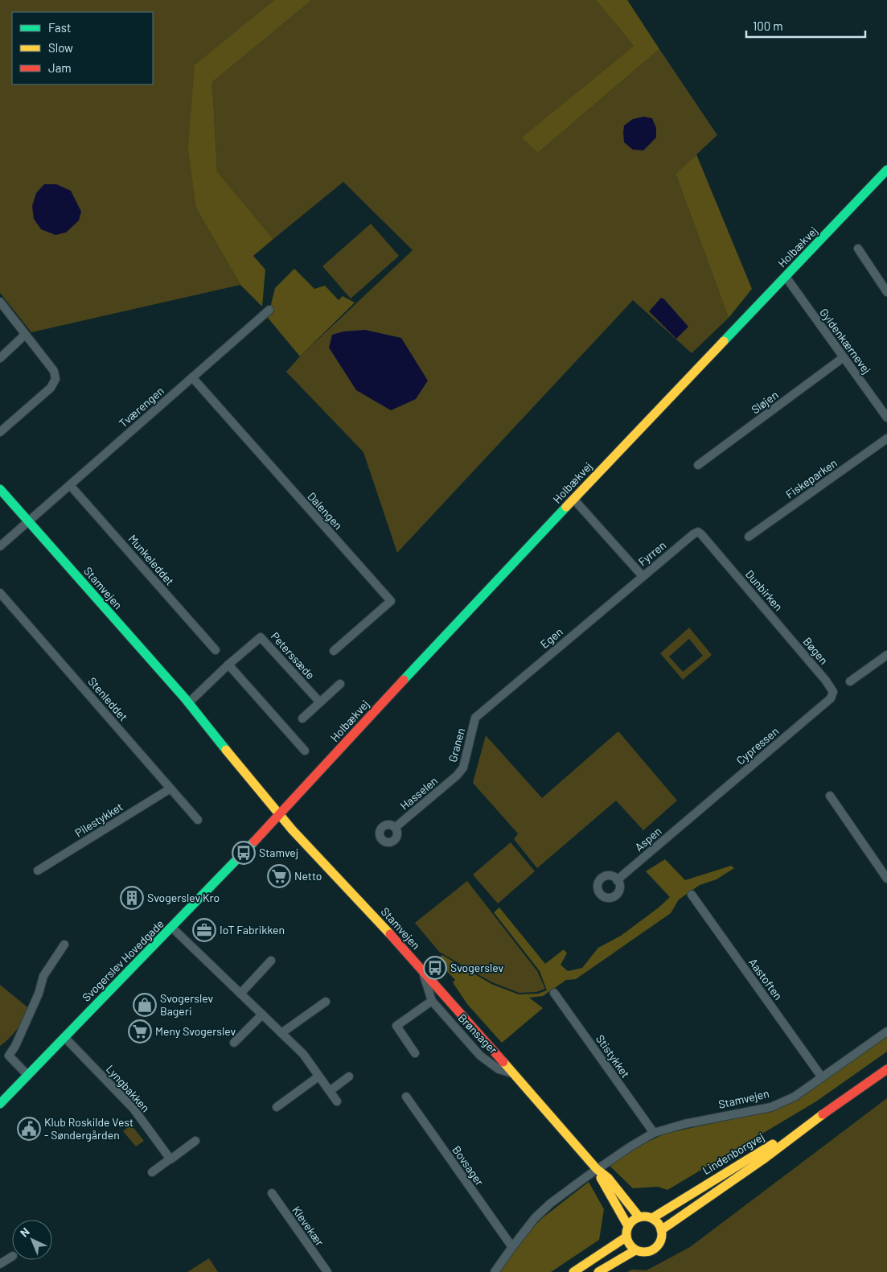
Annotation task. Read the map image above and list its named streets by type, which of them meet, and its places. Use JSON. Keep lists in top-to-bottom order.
{
  "streets": {
    "street": [
      "Holbækvej",
      "Gyldenkærnevej",
      "Sløjen",
      "Tværengen",
      "Fiskeparken",
      "Dalengen",
      "Fyrren",
      "Munkeleddet",
      "Stamvejen",
      "Dunbirken",
      "Egen",
      "Bøgen",
      "Peterssæde",
      "Stenleddet",
      "Granen",
      "Cypressen",
      "Hasselen",
      "Pilestykket",
      "Aspen",
      "Svogerslev Hovedgade",
      "Aastoften",
      "Brønsager",
      "Stistykket",
      "Lyngbakken",
      "Lindenborgvej",
      "Bovsager",
      "Klevekær"
    ]
  },
  "crossings": [
    ["Holbækvej", "Gyldenkærnevej"],
    ["Holbækvej", "Fyrren"],
    ["Holbækvej", "Stamvejen"],
    ["Holbækvej", "Svogerslev Hovedgade"],
    ["Gyldenkærnevej", "Sløjen"],
    ["Tværengen", "Dalengen"],
    ["Tværengen", "Munkeleddet"],
    ["Tværengen", "Stamvejen"],
    ["Fyrren", "Dunbirken"],
    ["Fyrren", "Egen"],
    ["Stamvejen", "Svogerslev Hovedgade"],
    ["Stamvejen", "Aastoften"],
    ["Stamvejen", "Brønsager"],
    ["Stamvejen", "Stistykket"],
    ["Stamvejen", "Lindenborgvej"],
    ["Stamvejen", "Bovsager"],
    ["Dunbirken", "Bøgen"],
    ["Egen", "Granen"],
    ["Bøgen", "Cypressen"],
    ["Stenleddet", "Pilestykket"],
    ["Granen", "Hasselen"],
    ["Cypressen", "Aspen"],
    ["Svogerslev Hovedgade", "Lyngbakken"]
  ],
  "places": {
    "bus stop": ["Stamvej", "Svogerslev"],
    "supermarket": ["Netto", "Meny Svogerslev"],
    "building": ["Svogerslev Kro"],
    "office": ["IoT Fabrikken"],
    "shop": ["Svogerslev Bageri"],
    "public building": ["Klub Roskilde Vest - Søndergården"]
  },
  "legend": ["Fast", "Slow", "Jam"],
  "scale_bar": "100 m",
  "north": "top left"
}
